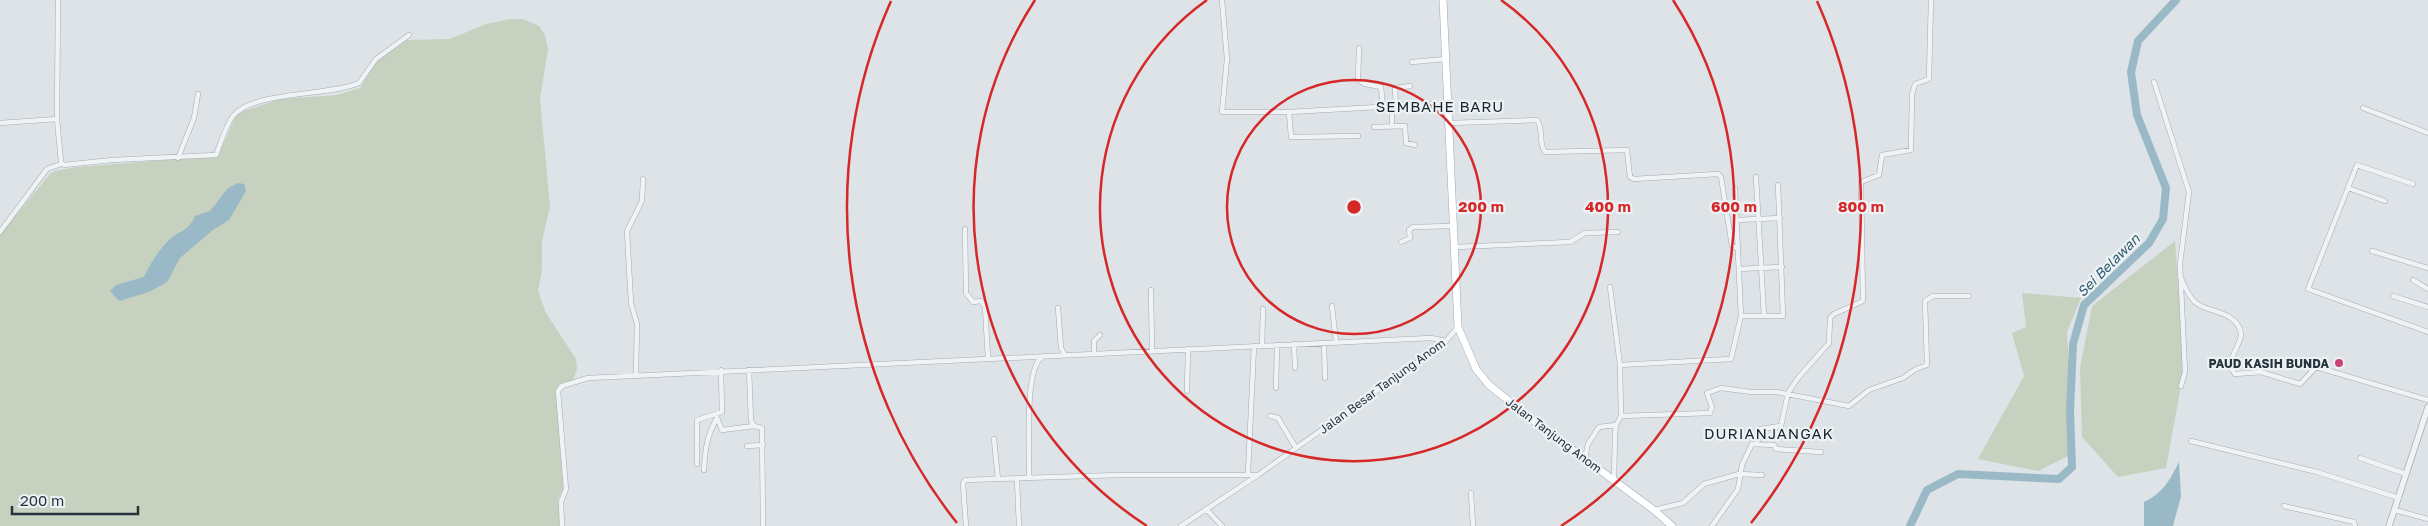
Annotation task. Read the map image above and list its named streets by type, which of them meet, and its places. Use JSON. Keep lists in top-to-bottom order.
{
  "streets": {
    "main road": ["Jalan Tanjung Anom"],
    "street": ["Jalan Besar Tanjung Anom"]
  },
  "crossings": [
    ["Jalan Besar Tanjung Anom", "Jalan Tanjung Anom"]
  ],
  "districts": ["SEMBAHE BARU", "DURIANJANGAK"],
  "water": ["Sei Belawan"],
  "places": ["PAUD KASIH BUNDA"],
  "scale_bar": "200 m",
  "rings": [
    "200 m",
    "400 m",
    "600 m",
    "800 m"
  ]
}
